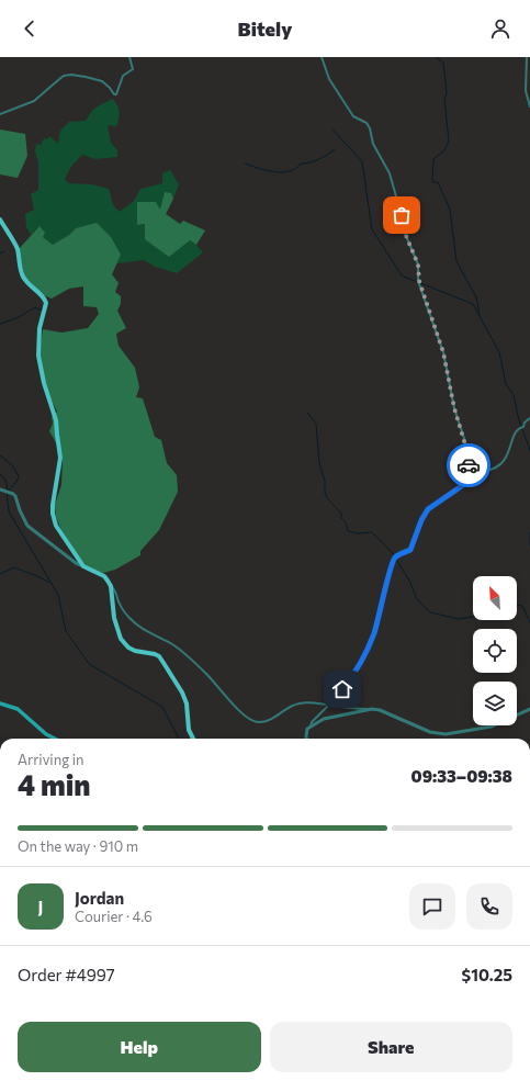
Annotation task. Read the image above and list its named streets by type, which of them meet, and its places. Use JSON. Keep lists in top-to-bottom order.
{
  "north": "top left",
  "page": {
    "header": "Bitely",
    "heading": ["4 min", "Arriving in", "09:33–09:38"],
    "panel": [
      "Jordan",
      "Courier · 4.6",
      "Order #4997",
      "$10.25"
    ],
    "bar": "On the way · 910 m",
    "round": "J",
    "buttons": ["Help", "Share"]
  }
}
